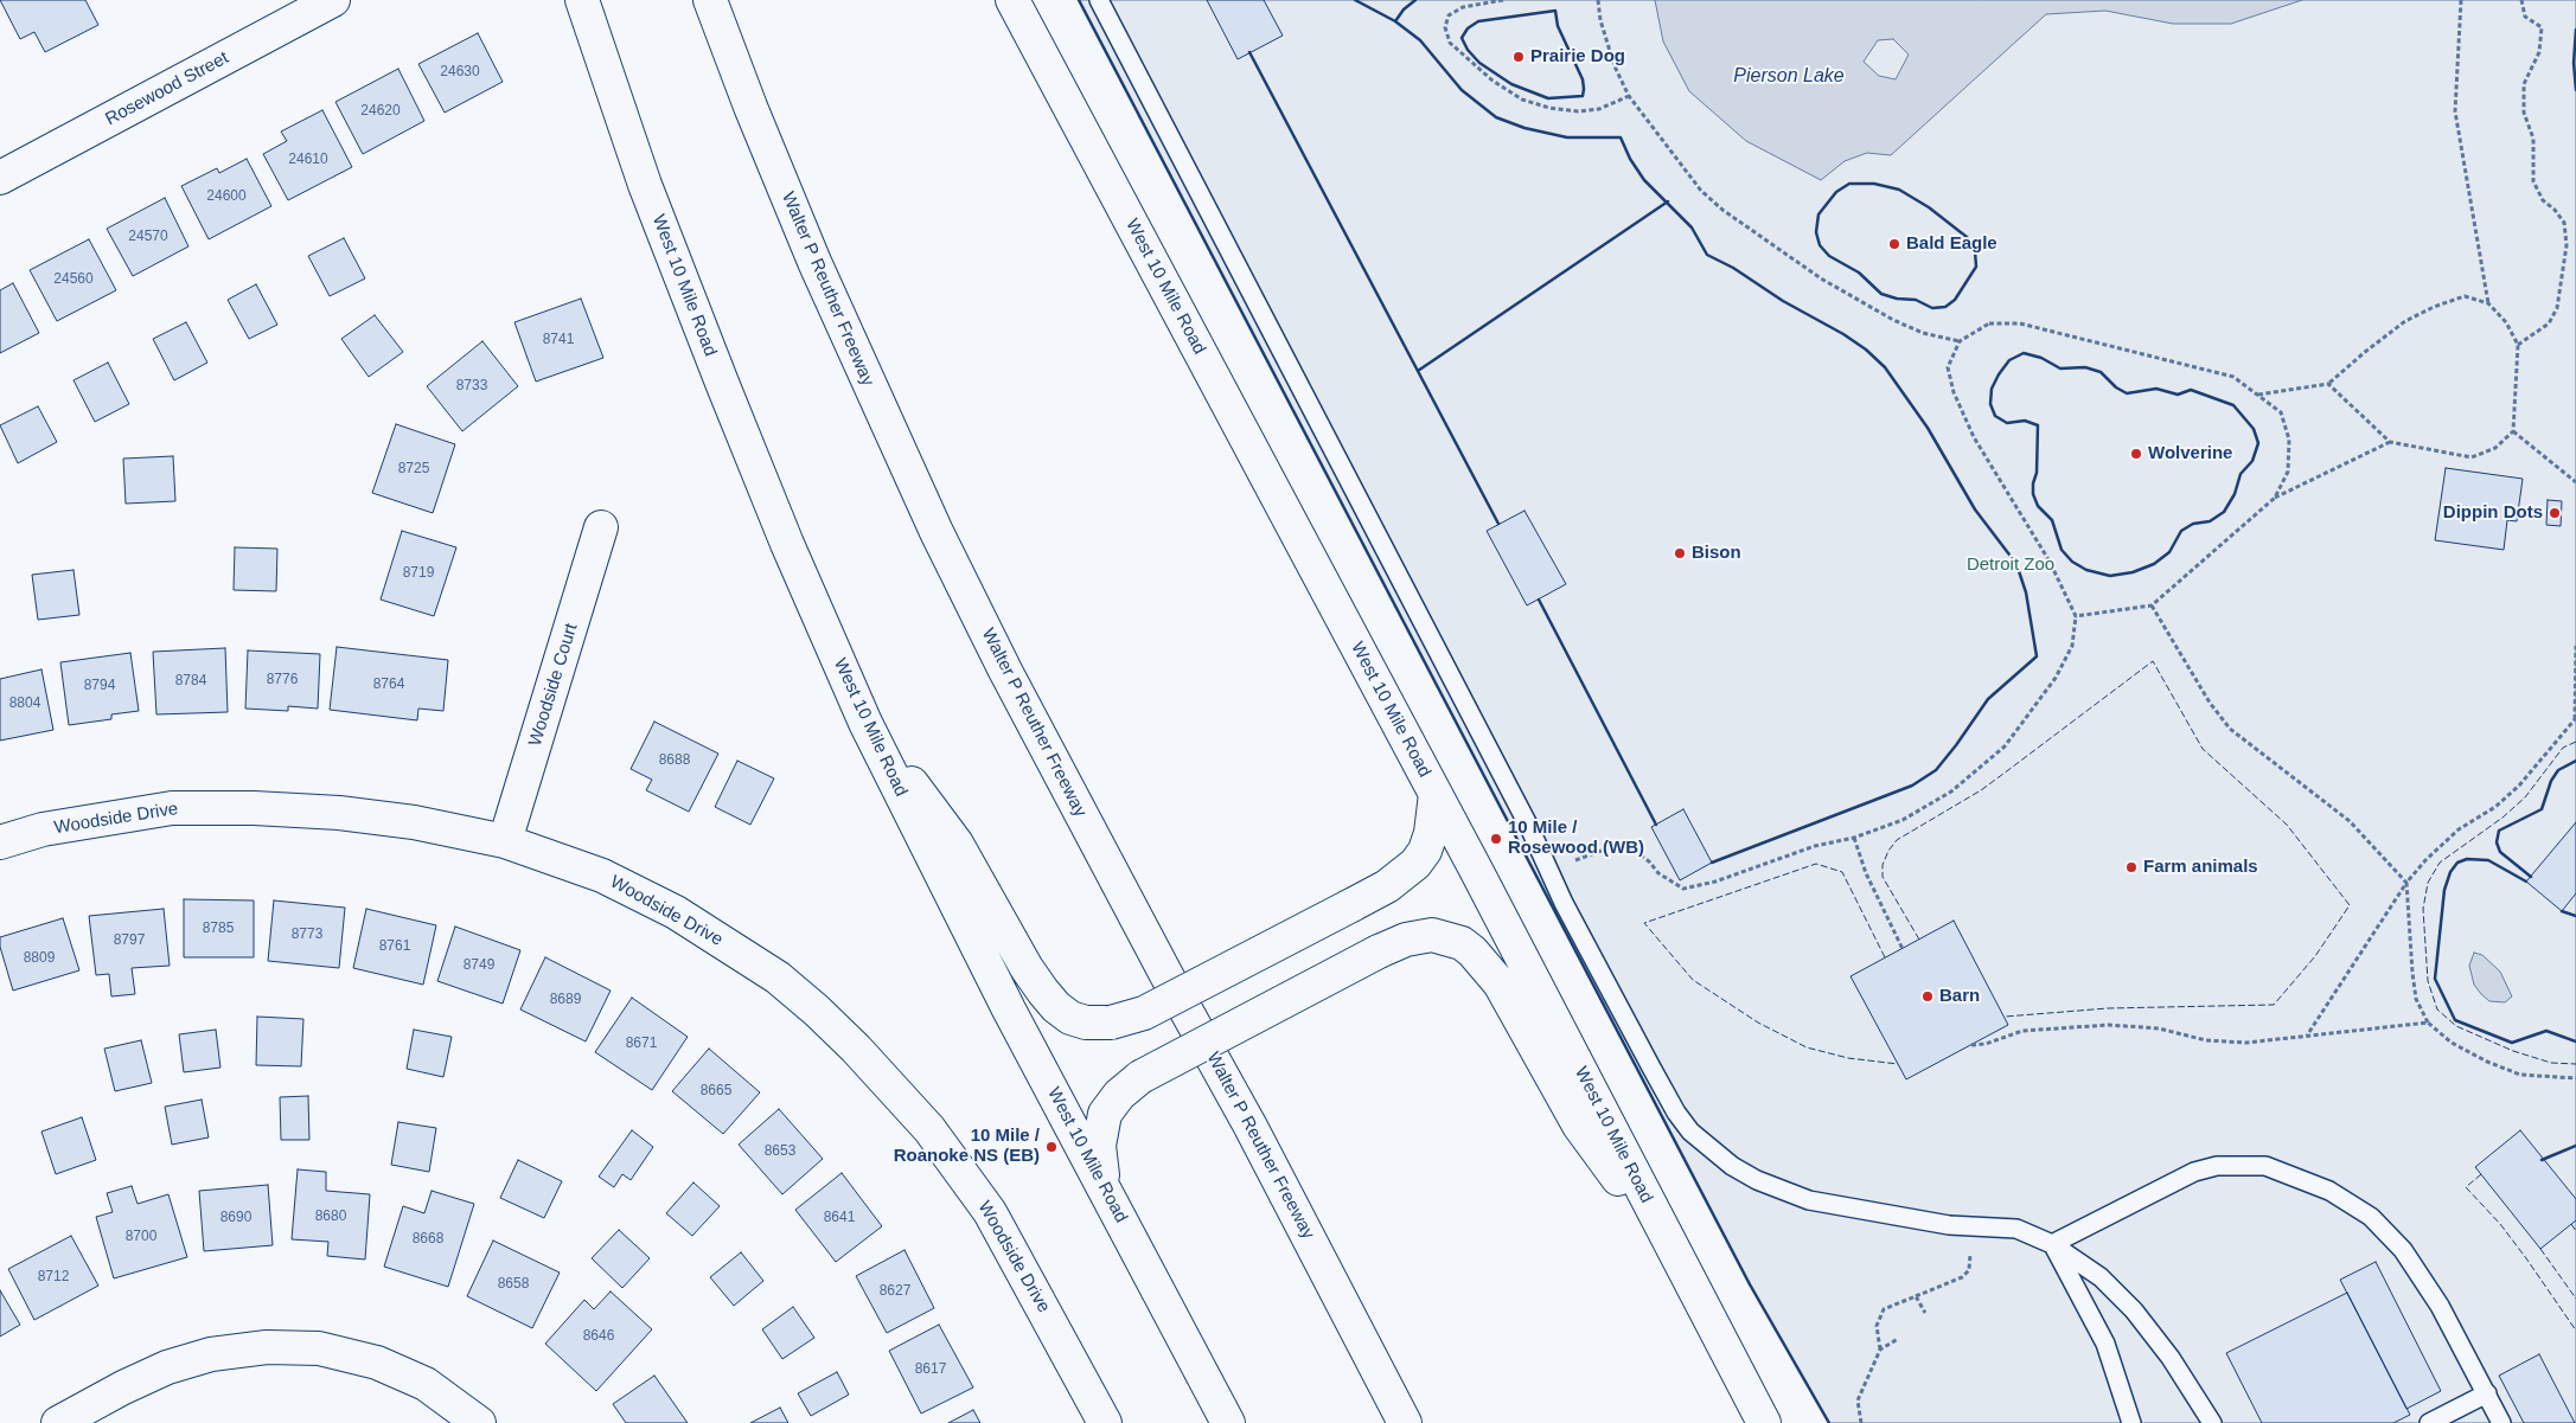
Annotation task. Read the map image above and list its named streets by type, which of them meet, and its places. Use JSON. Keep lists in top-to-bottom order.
{
  "streets": {
    "main road": [
      "Rosewood Street",
      "West 10 Mile Road",
      "Walter P Reuther Freeway",
      "Woodside Court",
      "Woodside Drive"
    ]
  },
  "crossings": [
    ["Woodside Court", "Woodside Drive"]
  ],
  "water": ["Pierson Lake"],
  "parks": ["Detroit Zoo"],
  "places": [
    "Prairie Dog",
    "Bald Eagle",
    "Wolverine",
    "Dippin Dots",
    "Bison",
    "10 Mile / Rosewood (WB)",
    "Farm animals",
    "Barn",
    "10 Mile / Roanoke NS (EB)"
  ],
  "house_numbers": [
    "24630",
    "24620",
    "24610",
    "24600",
    "24570",
    "24560",
    "8741",
    "8733",
    "8725",
    "8719",
    "8776",
    "8784",
    "8764",
    "8794",
    "8804",
    "8688",
    "8785",
    "8773",
    "8797",
    "8761",
    "8809",
    "8749",
    "8689",
    "8671",
    "8665",
    "8653",
    "8680",
    "8690",
    "8641",
    "8700",
    "8668",
    "8712",
    "8658",
    "8627",
    "8646",
    "8617"
  ]
}
